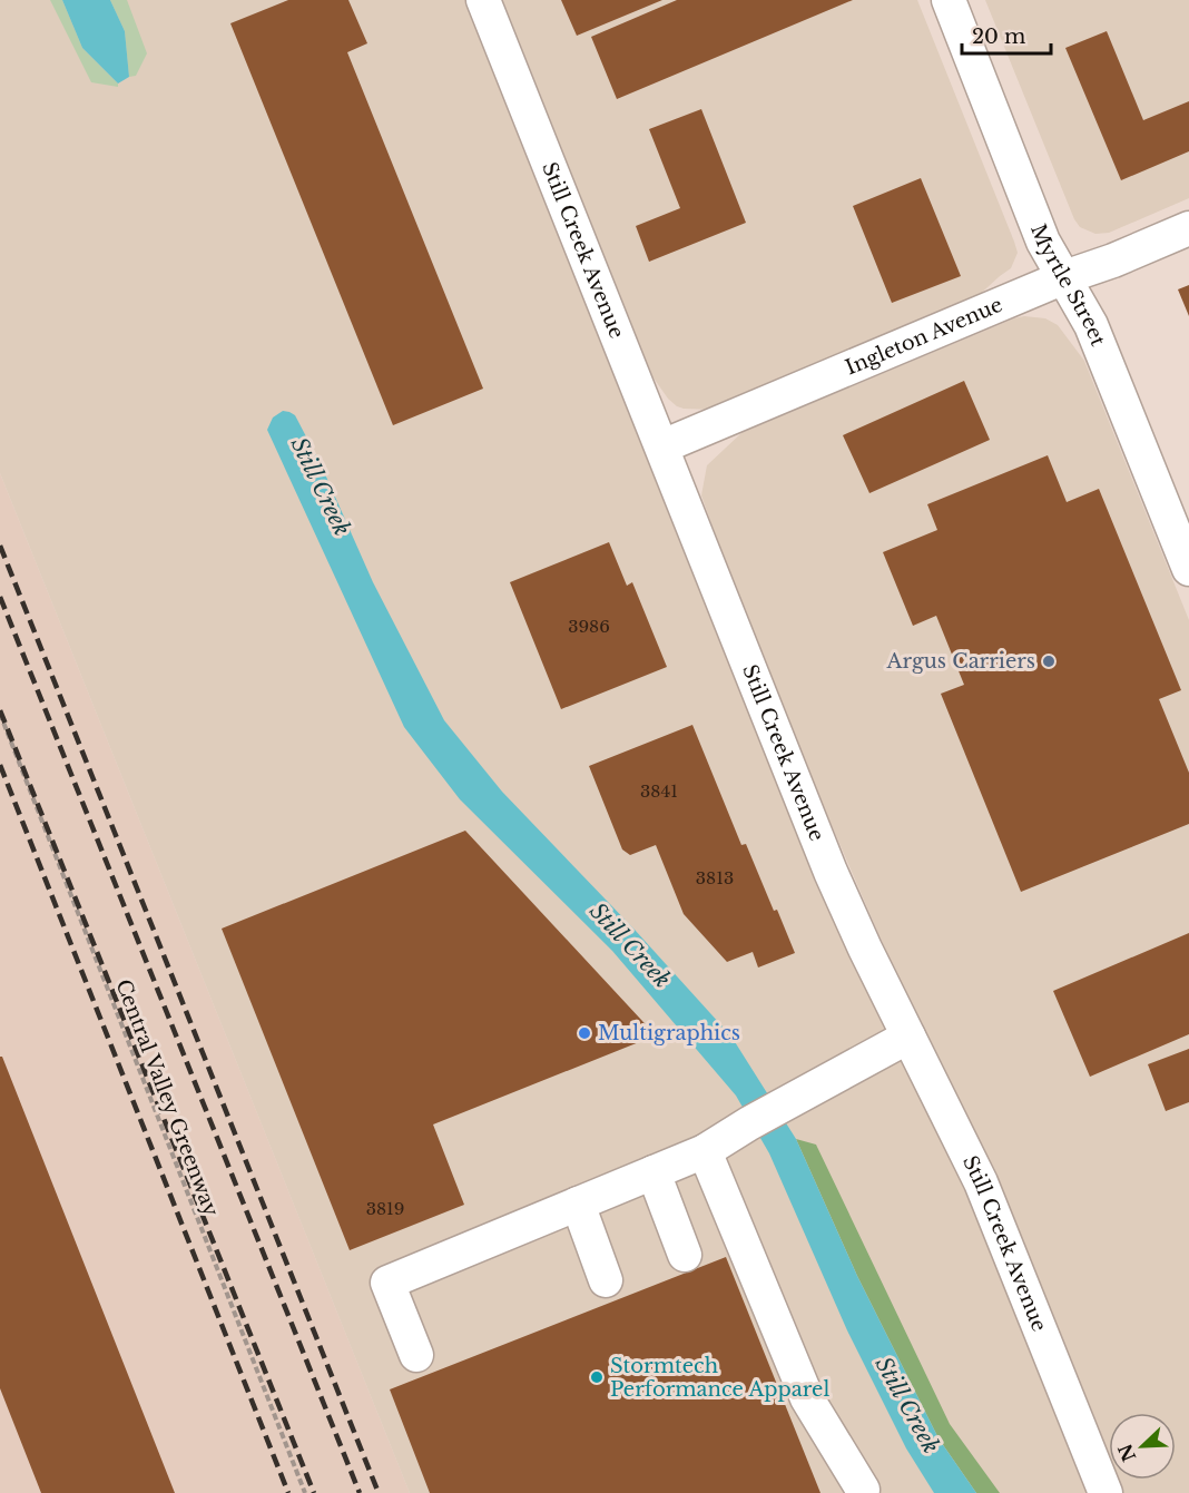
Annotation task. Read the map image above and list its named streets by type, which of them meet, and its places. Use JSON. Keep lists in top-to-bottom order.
{
  "streets": {
    "street": ["Still Creek Avenue", "Myrtle Street", "Ingleton Avenue"],
    "path": ["Central Valley Greenway"]
  },
  "crossings": [
    ["Still Creek Avenue", "Ingleton Avenue"],
    ["Myrtle Street", "Ingleton Avenue"]
  ],
  "water": ["Still Creek"],
  "places": ["Argus Carriers", "Multigraphics", "Stormtech Performance Apparel"],
  "house_numbers": [
    "3986",
    "3841",
    "3813",
    "3819"
  ],
  "scale_bar": "20 m",
  "north": "bottom left"
}
